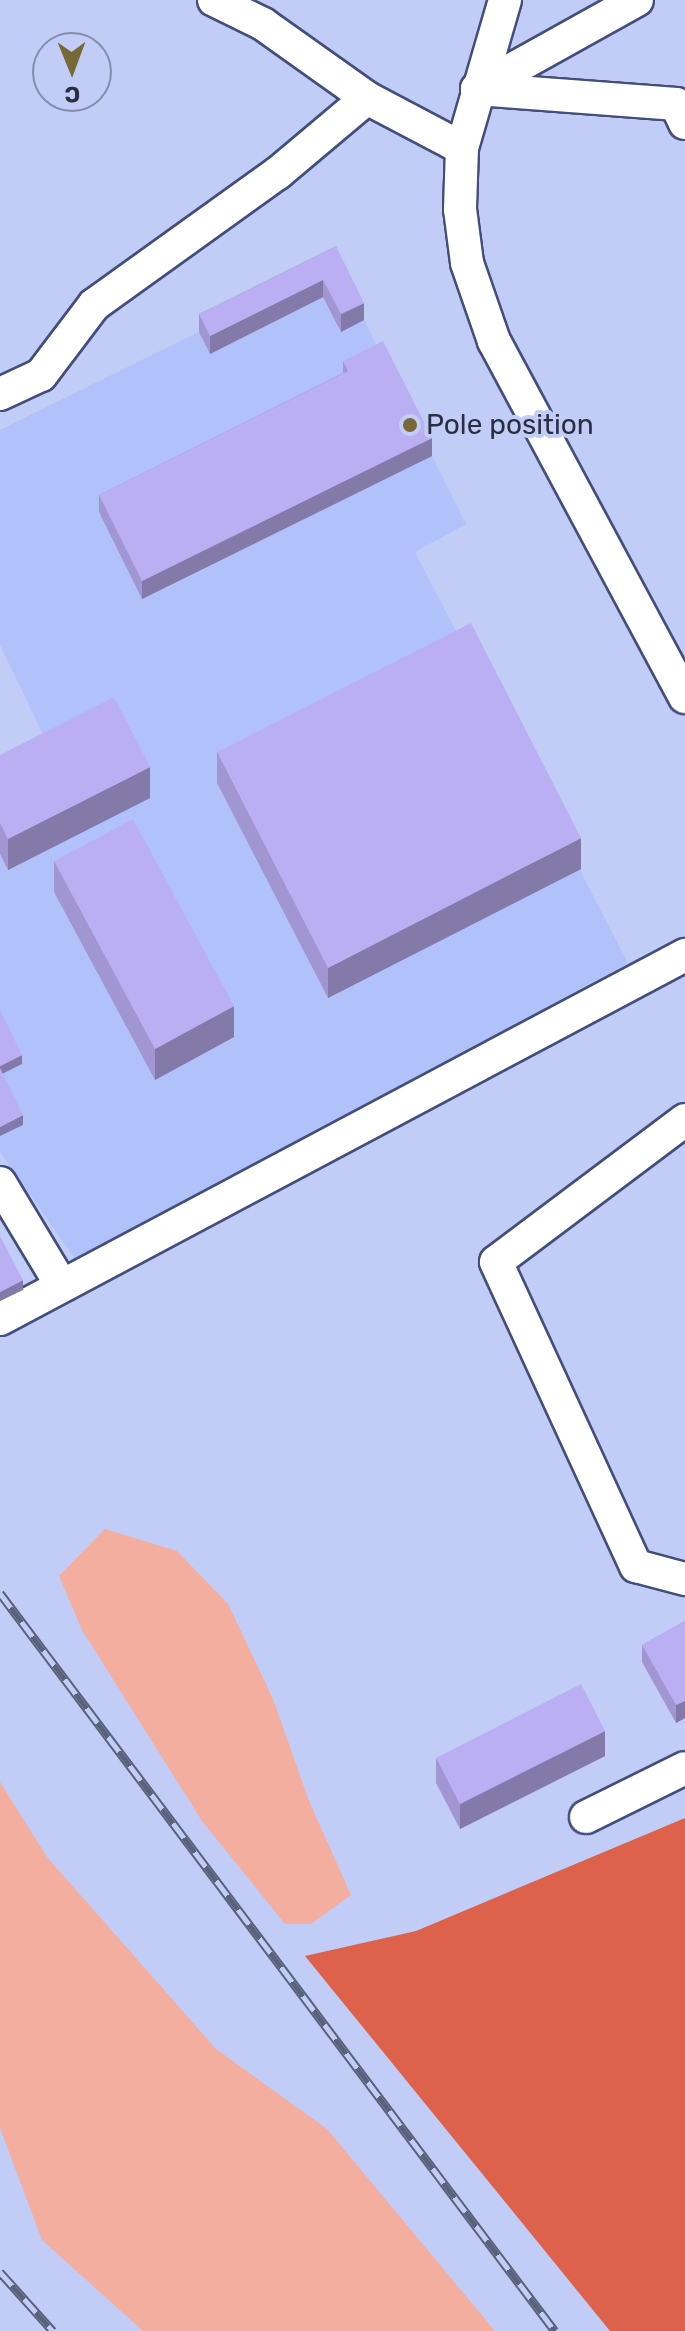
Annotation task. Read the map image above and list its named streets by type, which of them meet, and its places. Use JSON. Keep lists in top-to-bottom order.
{
  "places": ["Pole position"],
  "north": "bottom"
}
